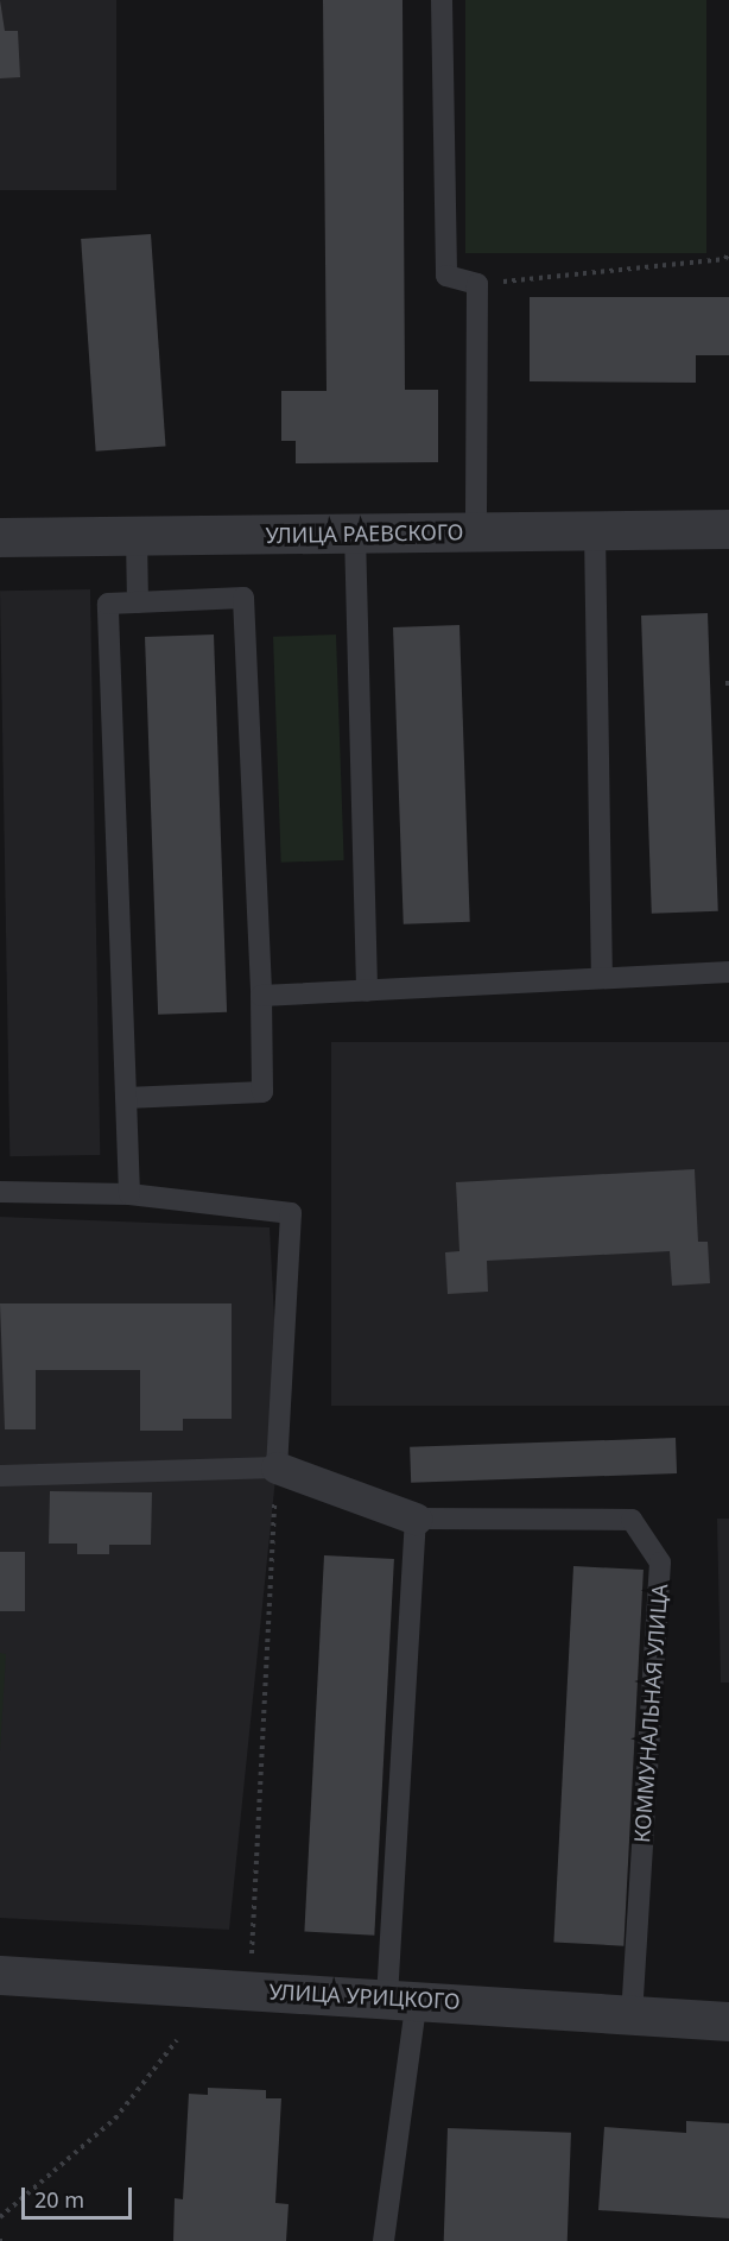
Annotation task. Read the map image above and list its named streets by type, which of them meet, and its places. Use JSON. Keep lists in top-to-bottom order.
{
  "streets": {
    "street": ["УЛИЦА РАЕВСКОГО", "КОММУНАЛЬНАЯ УЛИЦА", "УЛИЦА УРИЦКОГО"]
  },
  "crossings": [
    ["КОММУНАЛЬНАЯ УЛИЦА", "УЛИЦА УРИЦКОГО"]
  ],
  "scale_bar": "20 m"
}
